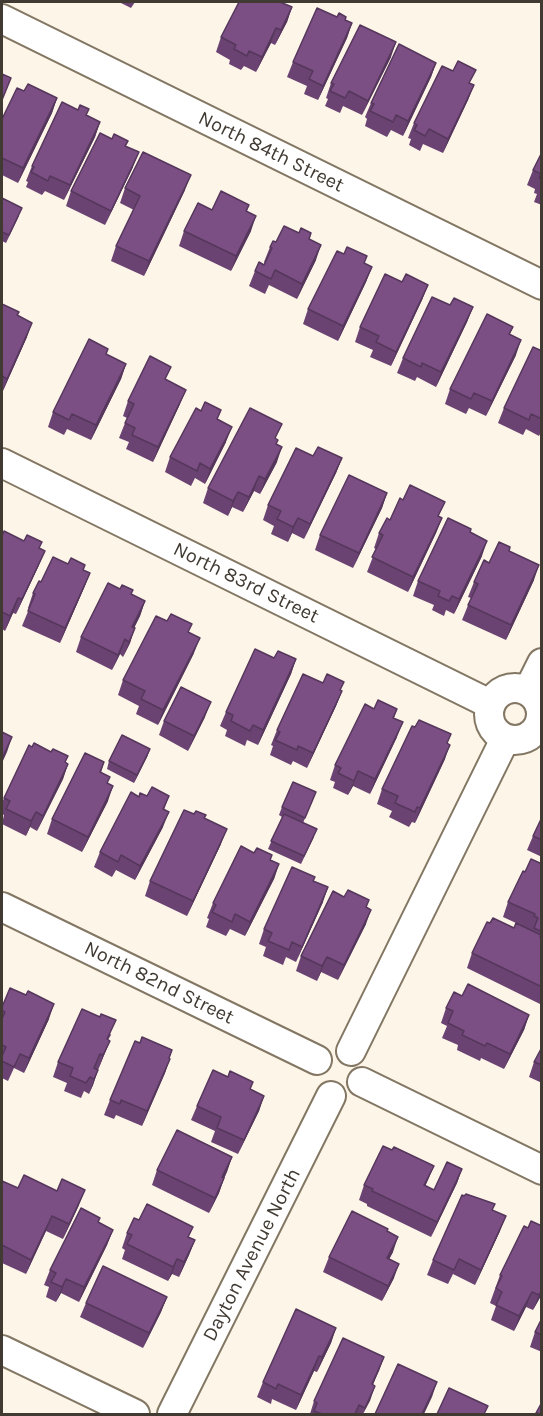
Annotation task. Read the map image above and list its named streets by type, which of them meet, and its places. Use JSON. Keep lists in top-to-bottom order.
{
  "streets": {
    "street": [
      "North 84th Street",
      "North 83rd Street",
      "North 82nd Street",
      "Dayton Avenue North"
    ]
  },
  "crossings": [
    ["North 82nd Street", "Dayton Avenue North"]
  ]
}
